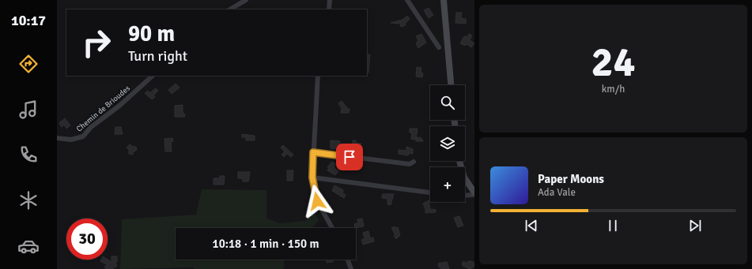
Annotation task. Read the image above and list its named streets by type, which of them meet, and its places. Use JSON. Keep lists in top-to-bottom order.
{
  "streets": {
    "street": ["Chemin de Brioudes"]
  },
  "page": {
    "tabs": "10:17",
    "tile": ["24", "km/h"],
    "turn": ["90 m", "Turn right"],
    "map_buttons": "+",
    "song": ["Paper Moons", "Ada Vale"],
    "limit": "30",
    "trip": "10:18 · 1 min · 150 m"
  }
}
